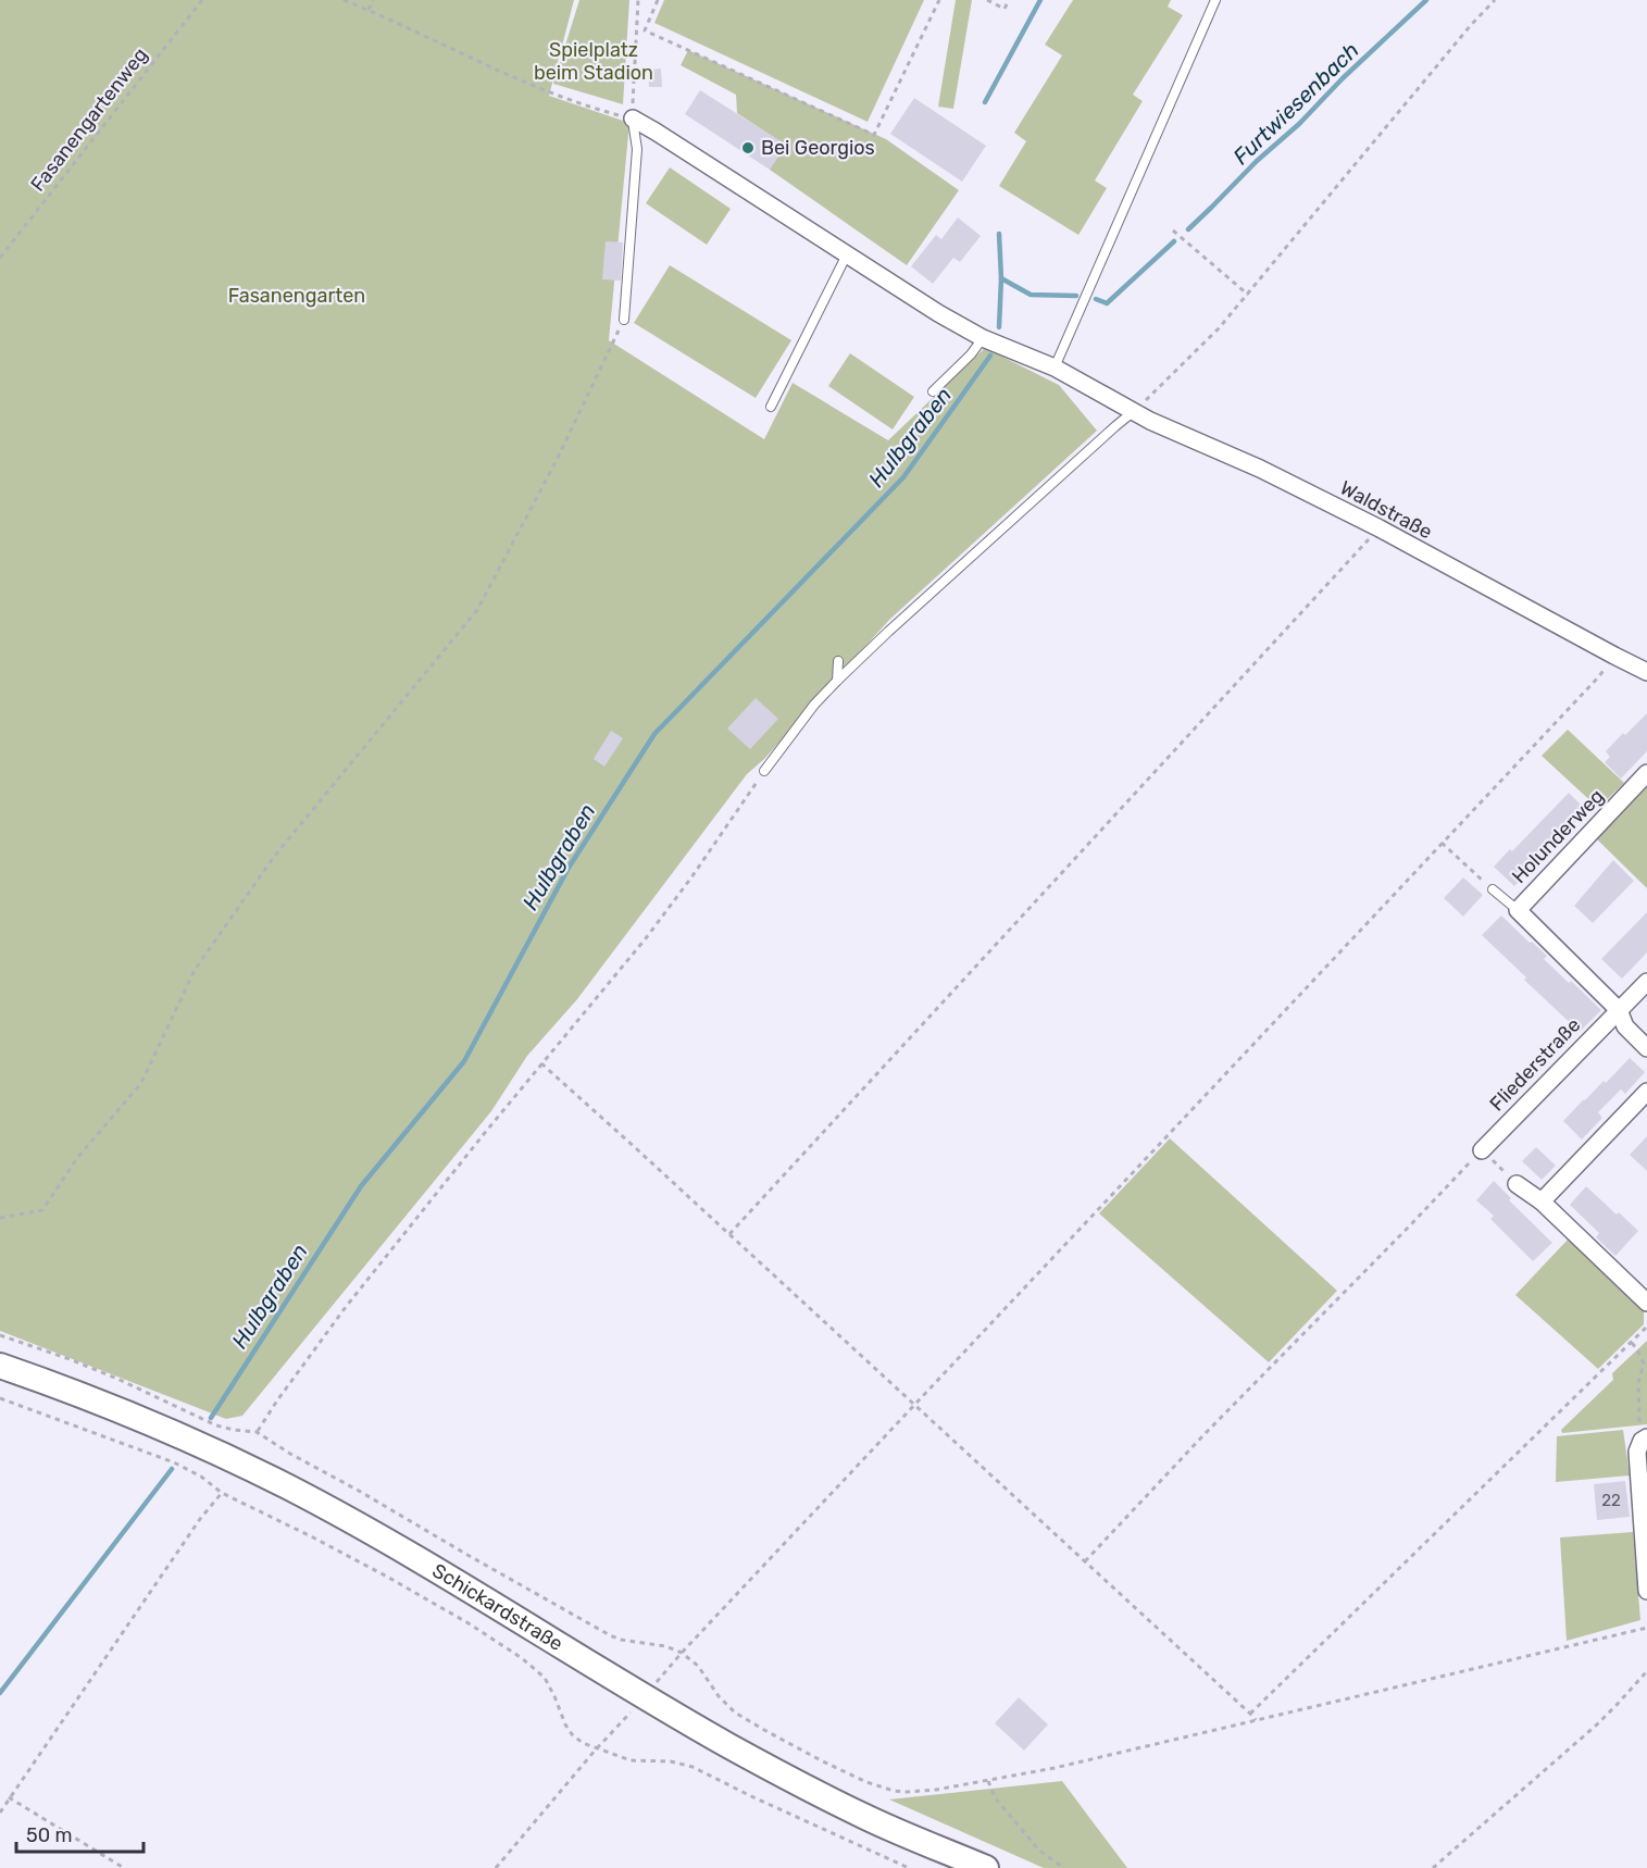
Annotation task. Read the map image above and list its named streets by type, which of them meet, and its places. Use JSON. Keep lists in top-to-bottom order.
{
  "streets": {
    "street": [
      "Waldstraße",
      "Holunderweg",
      "Fliederstraße",
      "Schickardstraße"
    ],
    "path": ["Fasanengartenweg"]
  },
  "crossings": [
    ["Holunderweg", "Fliederstraße"]
  ],
  "water": ["Furtwiesenbach", "Hulbgraben"],
  "parks": ["Spielplatz beim Stadion", "Fasanengarten"],
  "places": ["Bei Georgios"],
  "house_numbers": ["22"],
  "scale_bar": "50 m"
}
